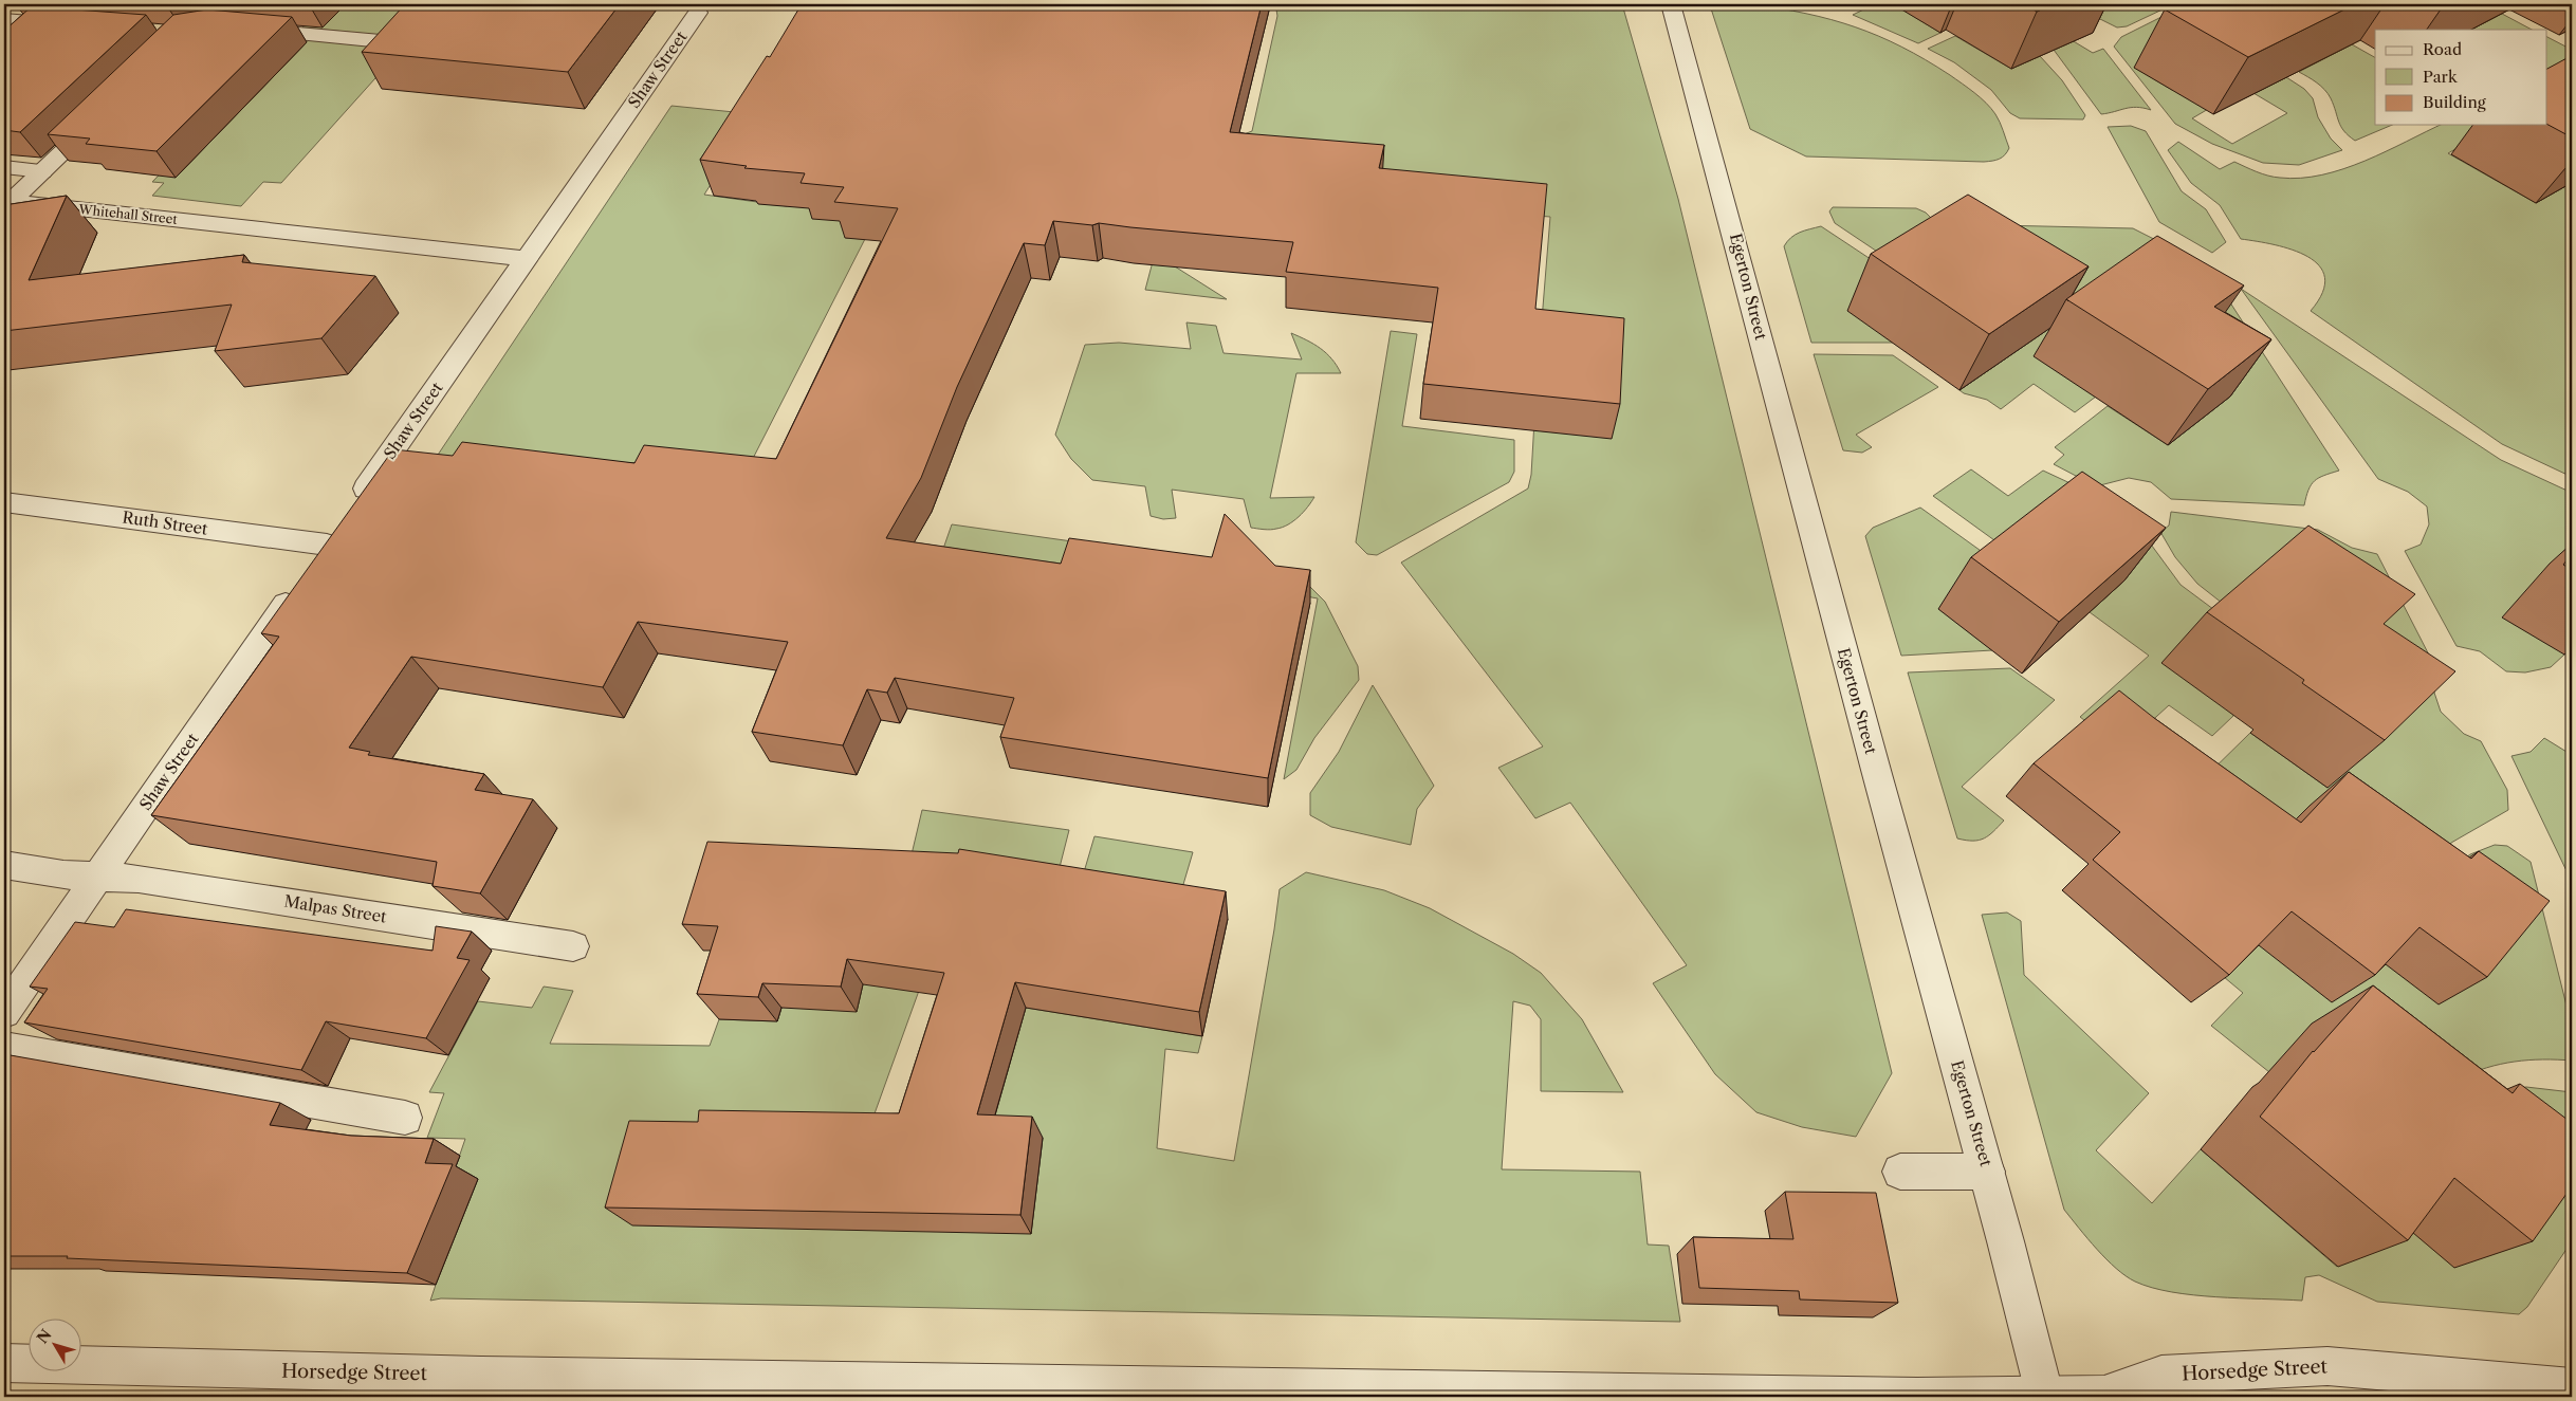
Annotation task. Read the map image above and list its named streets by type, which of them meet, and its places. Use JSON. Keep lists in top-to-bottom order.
{
  "streets": {
    "street": [
      "Shaw Street",
      "Whitehall Street",
      "Egerton Street",
      "Ruth Street",
      "Malpas Street",
      "Horsedge Street"
    ]
  },
  "crossings": [
    ["Shaw Street", "Whitehall Street"],
    ["Shaw Street", "Ruth Street"],
    ["Shaw Street", "Malpas Street"],
    ["Egerton Street", "Horsedge Street"]
  ],
  "legend": ["Road", "Park", "Building"],
  "north": "top left"
}
